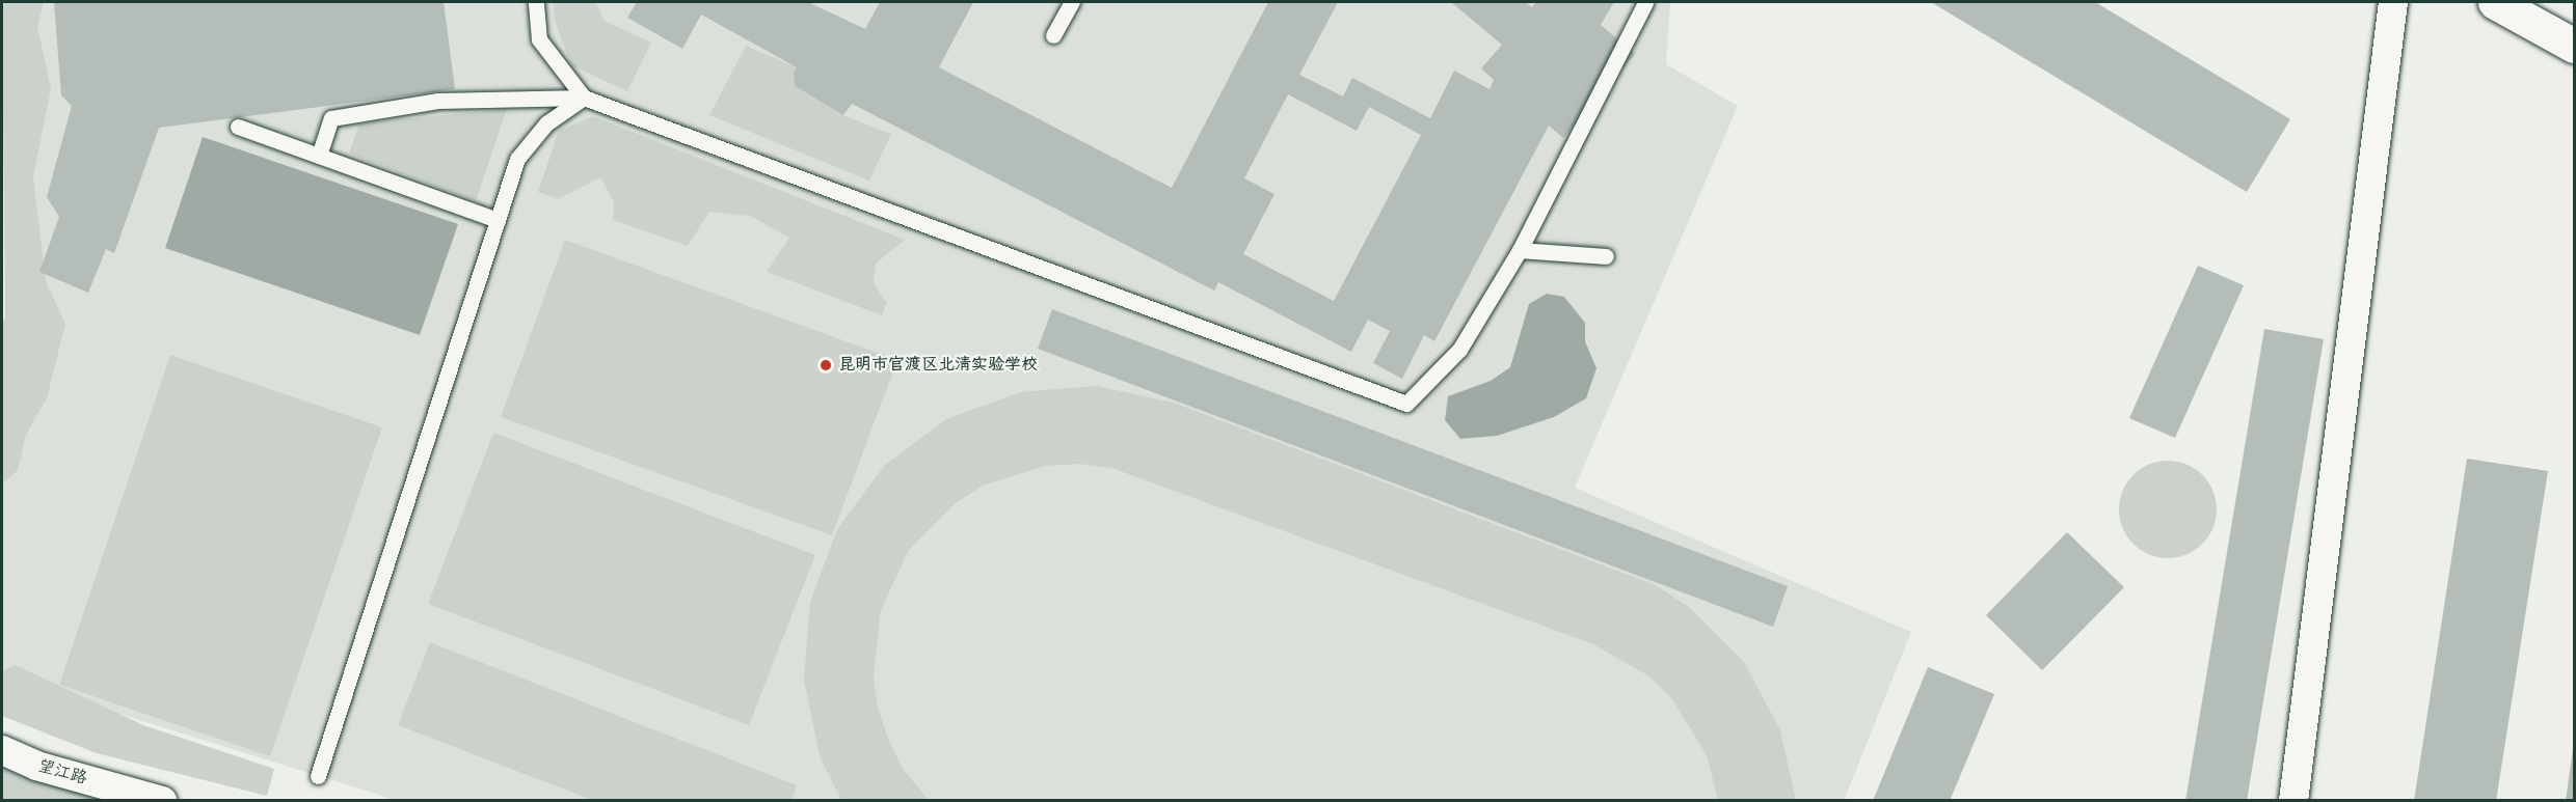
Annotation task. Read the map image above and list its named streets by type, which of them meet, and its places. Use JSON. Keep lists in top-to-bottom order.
{
  "streets": {
    "street": ["望江路"]
  },
  "places": ["昆明市官渡区北清实验学校"]
}
